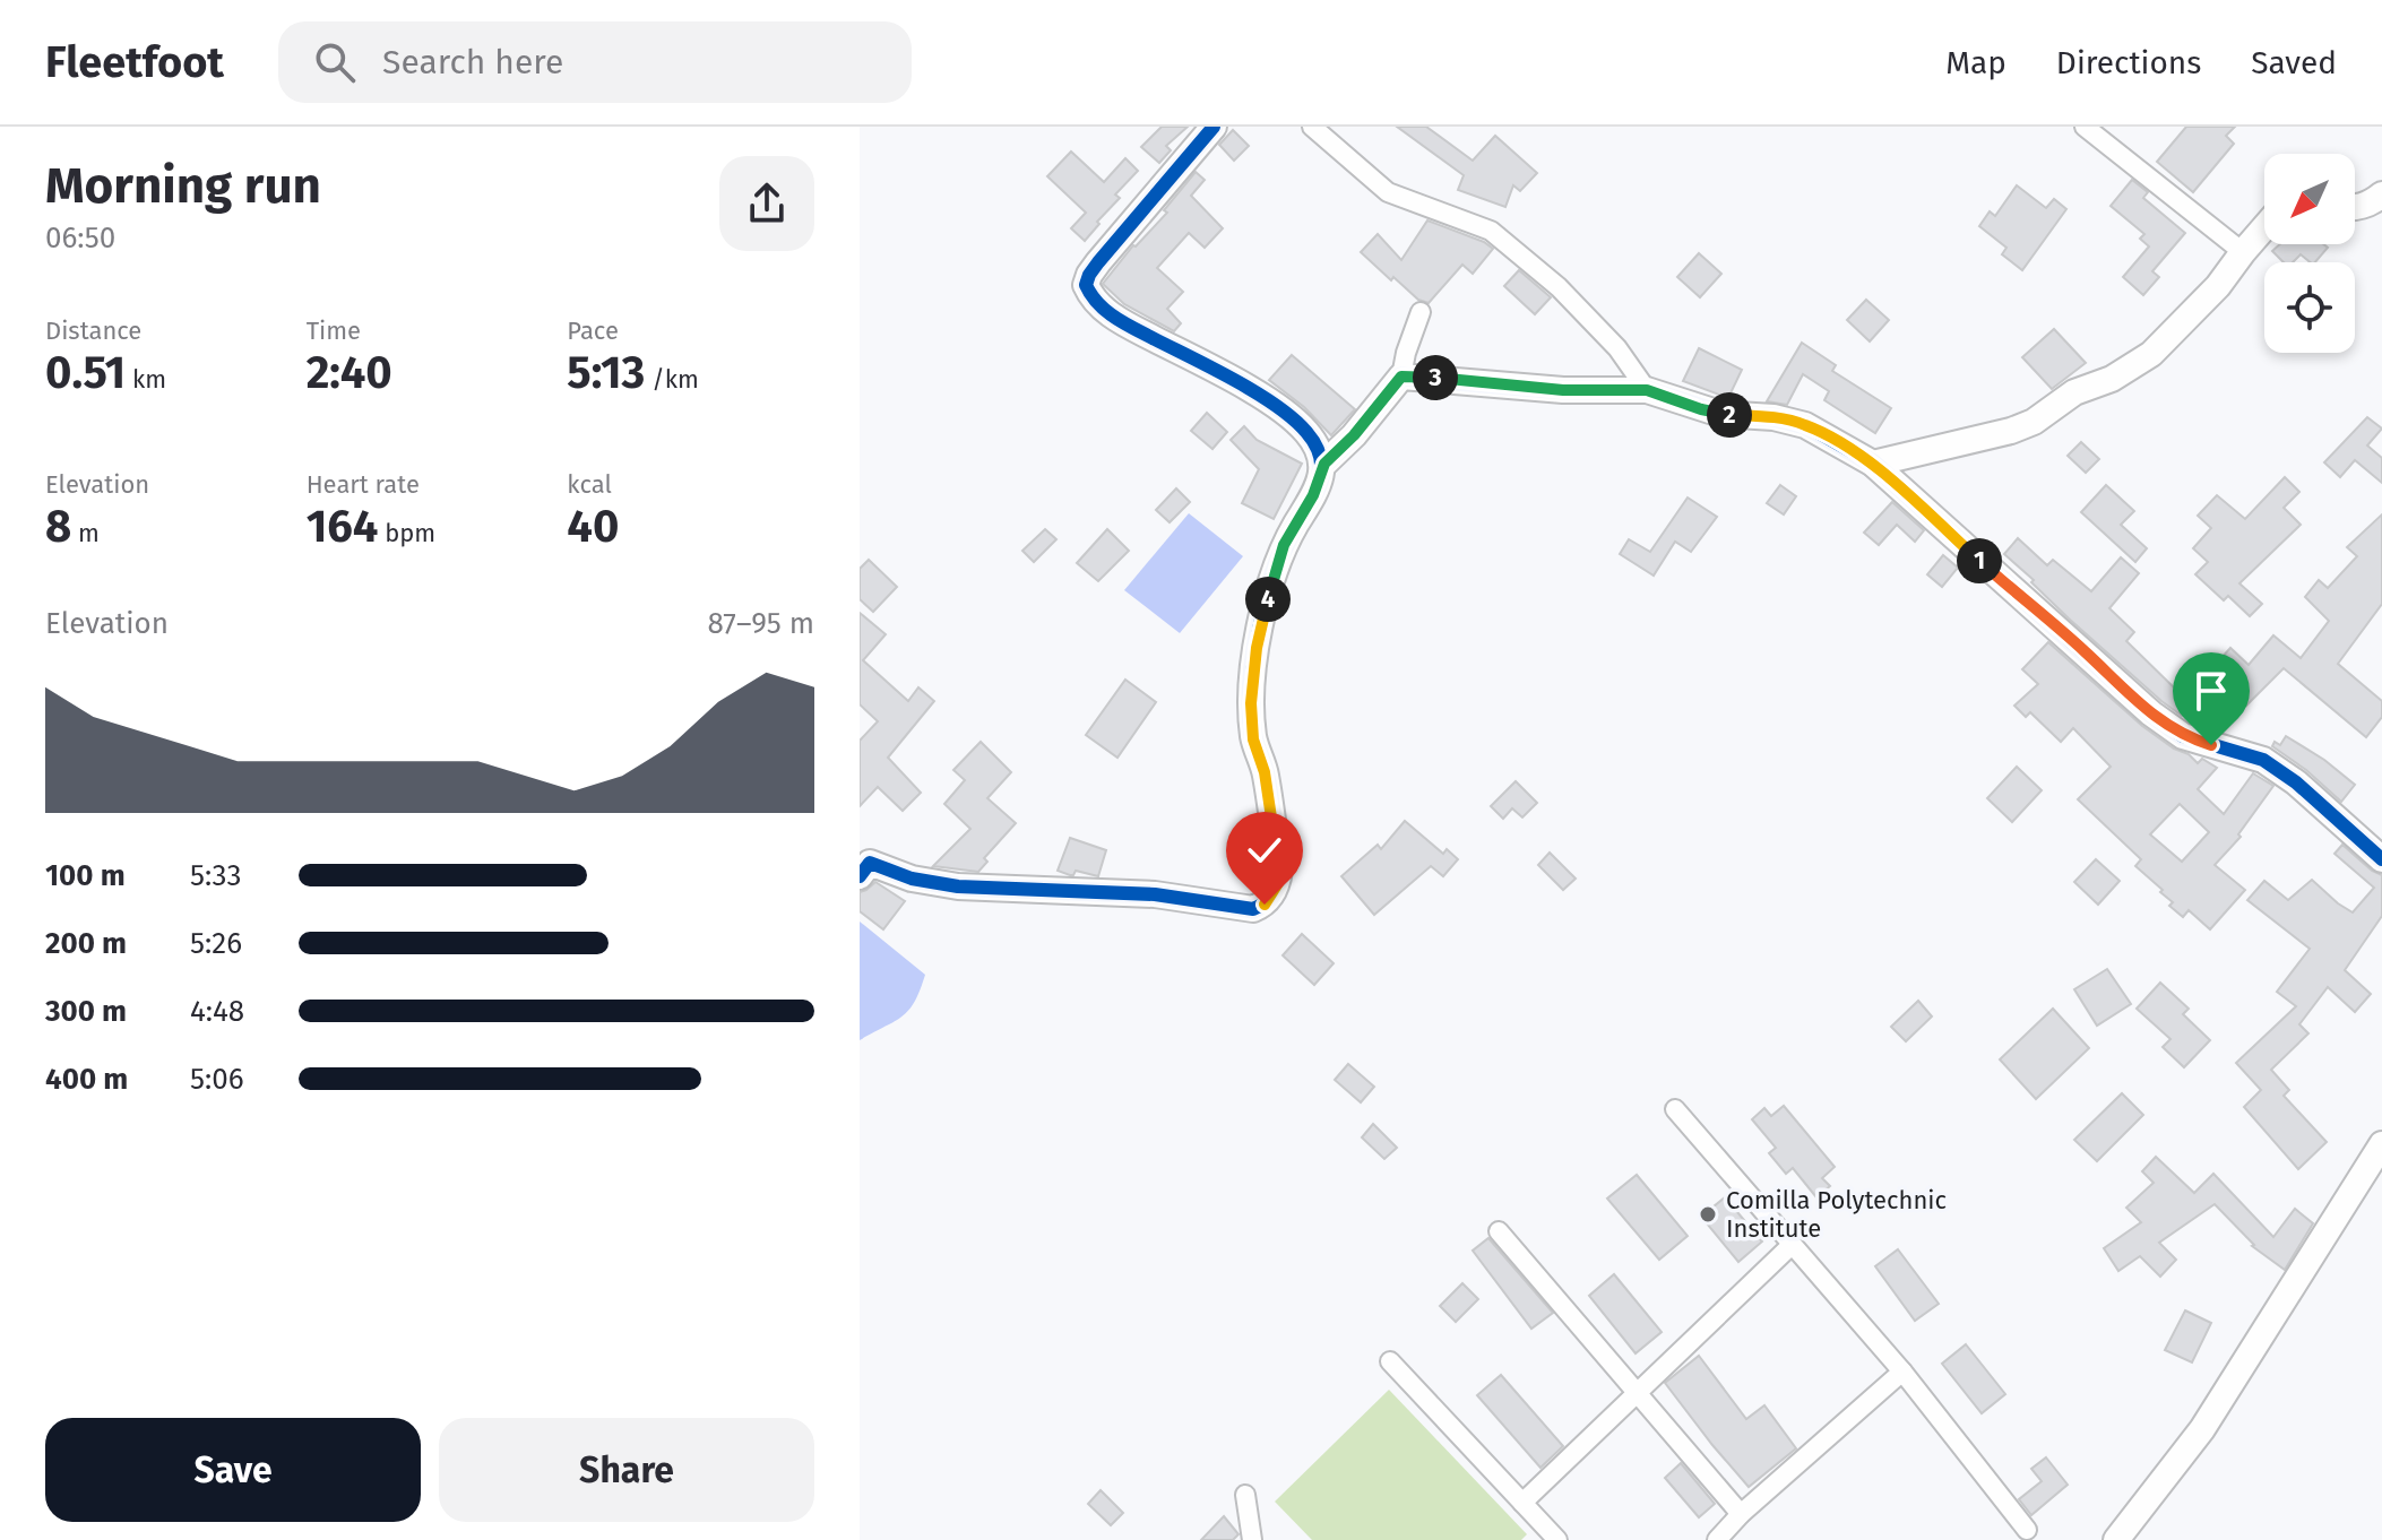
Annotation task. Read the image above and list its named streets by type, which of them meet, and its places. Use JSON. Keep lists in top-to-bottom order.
{
  "places": ["Comilla Polytechnic Institute"],
  "north": "bottom left",
  "page": {
    "header": "Fleetfoot",
    "search": "Search here",
    "nav": ["Map", "Directions", "Saved"],
    "heading": ["Morning run", "06:50"],
    "stats": [
      ["Distance", "0.51 km"],
      ["Time", "2:40"],
      ["Pace", "5:13 /km"],
      ["Elevation", "8 m"],
      ["Heart rate", "164 bpm"],
      ["kcal", "40"]
    ],
    "pins": [
      "3",
      "2",
      "1",
      "4"
    ],
    "chart": ["Elevation", "87–95 m"],
    "list": [
      {
        "name": "100 m",
        "note": "5:33"
      },
      {
        "name": "200 m",
        "note": "5:26"
      },
      {
        "name": "300 m",
        "note": "4:48"
      },
      {
        "name": "400 m",
        "note": "5:06"
      }
    ],
    "buttons": ["Save", "Share"]
  }
}
